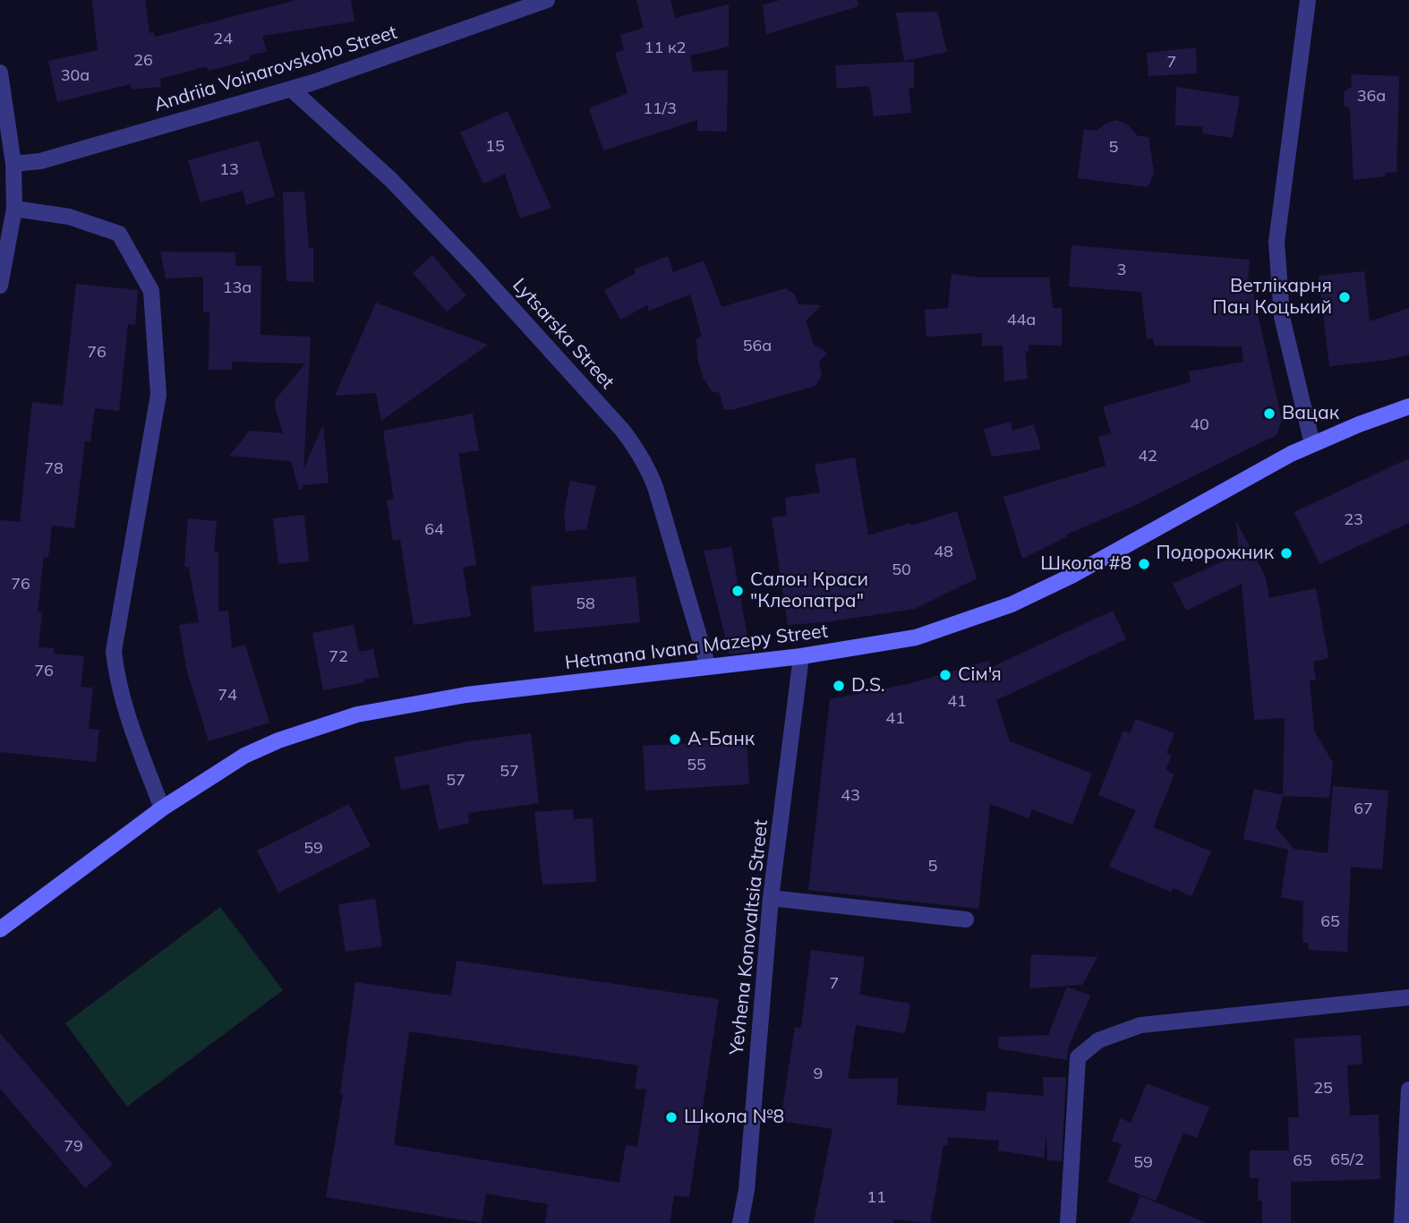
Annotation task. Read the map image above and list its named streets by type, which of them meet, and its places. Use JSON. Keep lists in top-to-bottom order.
{
  "streets": {
    "main road": ["Hetmana Ivana Mazepy Street"],
    "street": ["Andriia Voinarovskoho Street", "Lytsarska Street", "Yevhena Konovaltsia Street"]
  },
  "crossings": [
    ["Andriia Voinarovskoho Street", "Lytsarska Street"],
    ["Lytsarska Street", "Hetmana Ivana Mazepy Street"],
    ["Hetmana Ivana Mazepy Street", "Yevhena Konovaltsia Street"]
  ],
  "places": [
    "Ветлікарня Пан Коцький",
    "Вацак",
    "Подорожник",
    "Школа #8",
    "Салон Краси \"Клеопатра\"",
    "Сім'я",
    "D.S.",
    "А-Банк",
    "Школа №8"
  ],
  "house_numbers": [
    "24",
    "11 к2",
    "26",
    "7",
    "30а",
    "36а",
    "11/3",
    "15",
    "5",
    "13",
    "3",
    "13а",
    "44а",
    "56а",
    "76",
    "40",
    "42",
    "78",
    "23",
    "64",
    "48",
    "50",
    "76",
    "58",
    "72",
    "76",
    "74",
    "41",
    "41",
    "55",
    "57",
    "57",
    "43",
    "67",
    "59",
    "5",
    "65",
    "7",
    "9",
    "25",
    "79",
    "65/2",
    "65",
    "59",
    "11"
  ]
}
